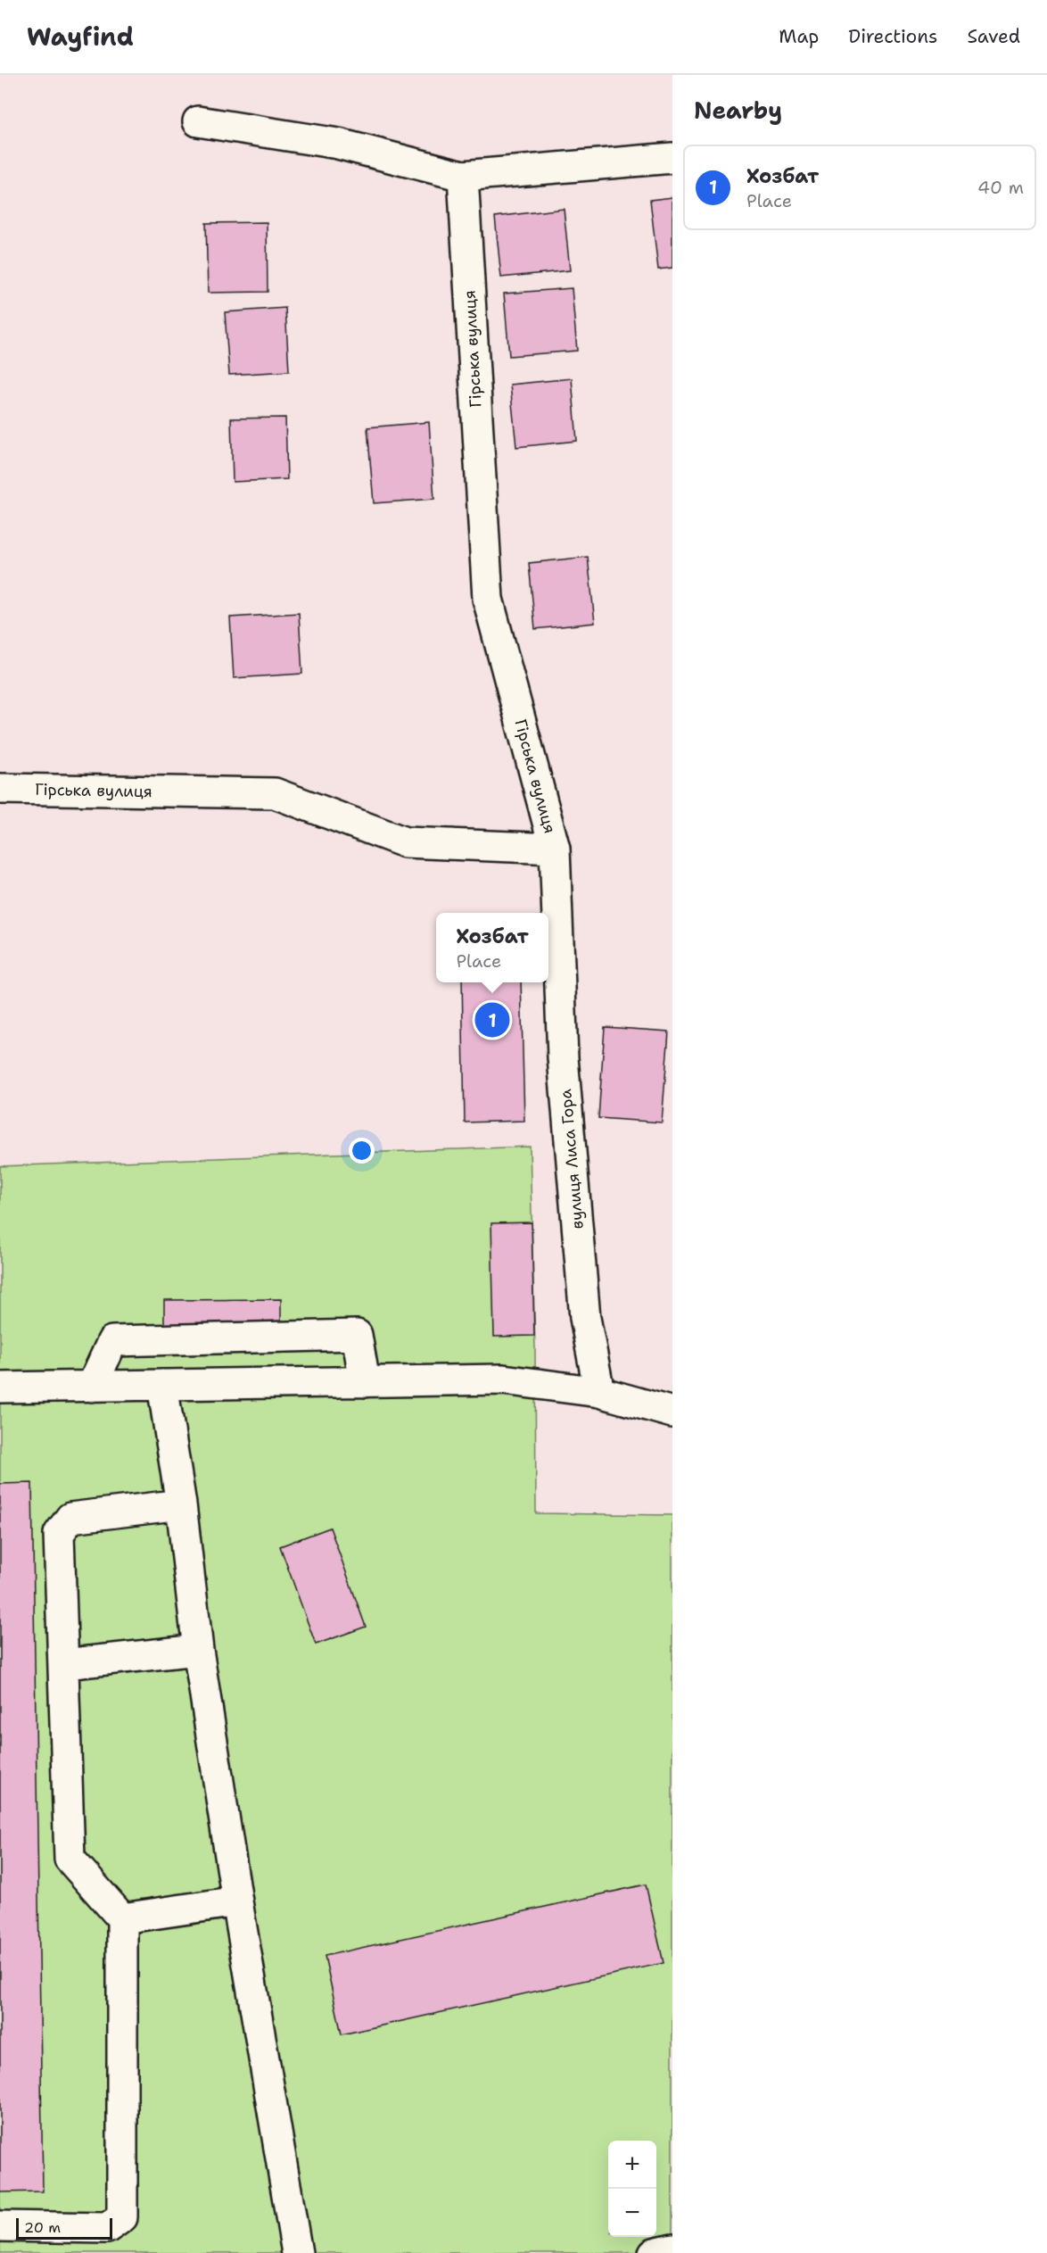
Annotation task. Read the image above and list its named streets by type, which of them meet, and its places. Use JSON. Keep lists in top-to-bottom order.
{
  "streets": {
    "street": ["Гірська вулиця", "вулиця Лиса Гора"]
  },
  "crossings": [
    ["Гірська вулиця", "вулиця Лиса Гора"]
  ],
  "scale_bar": "20 m",
  "page": {
    "header": "Wayfind",
    "nav": ["Map", "Directions", "Saved"],
    "heading": "Nearby",
    "list": [
      {
        "mark": "1",
        "name": "Хозбат",
        "note": "Place",
        "value": "40 m"
      }
    ],
    "popup": ["Хозбат", "Place"],
    "pins": "1",
    "map_buttons": ["+", "−"],
    "scale": "20 m"
  }
}
